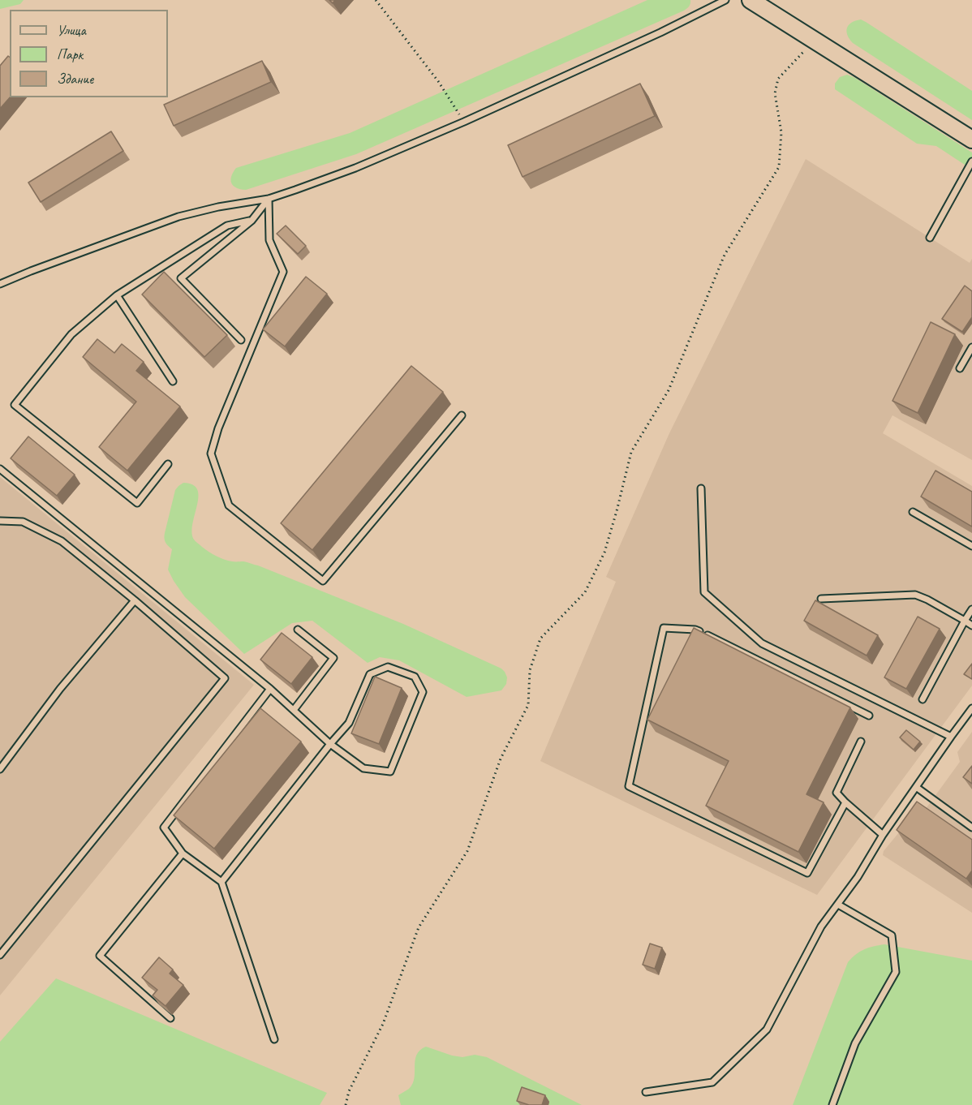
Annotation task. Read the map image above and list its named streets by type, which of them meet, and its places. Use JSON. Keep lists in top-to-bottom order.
{
  "legend": ["Улица", "Парк", "Здание"]
}
